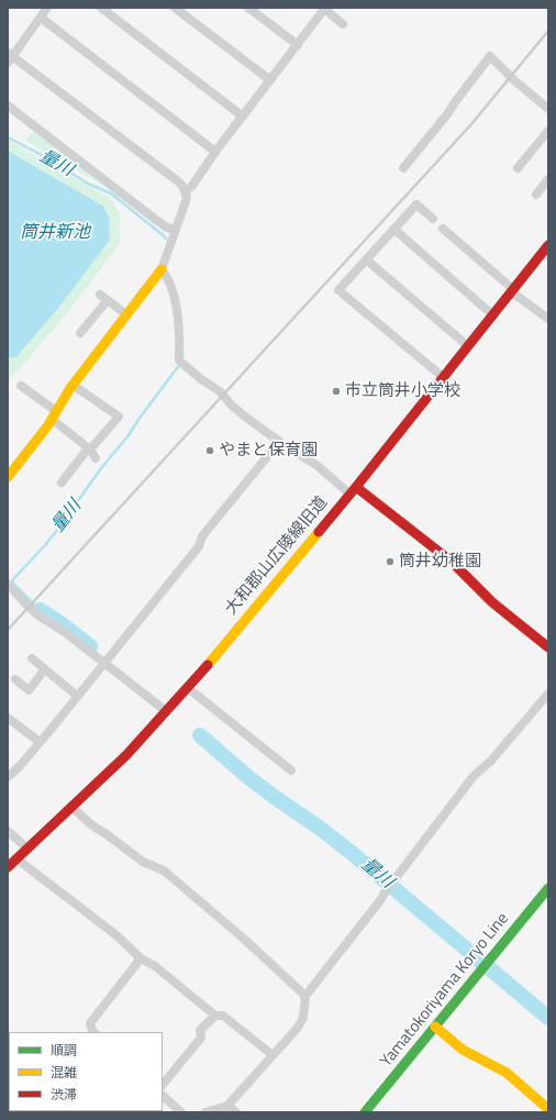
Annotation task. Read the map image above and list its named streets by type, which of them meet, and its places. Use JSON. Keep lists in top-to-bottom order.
{
  "streets": {
    "street": ["大和郡山広陵線旧道", "Yamatokoriyama Koryo Line"]
  },
  "water": ["量川", "筒井新池"],
  "places": ["市立筒井小学校", "やまと保育園", "筒井幼稚園"],
  "legend": ["順調", "混雑", "渋滞"]
}
